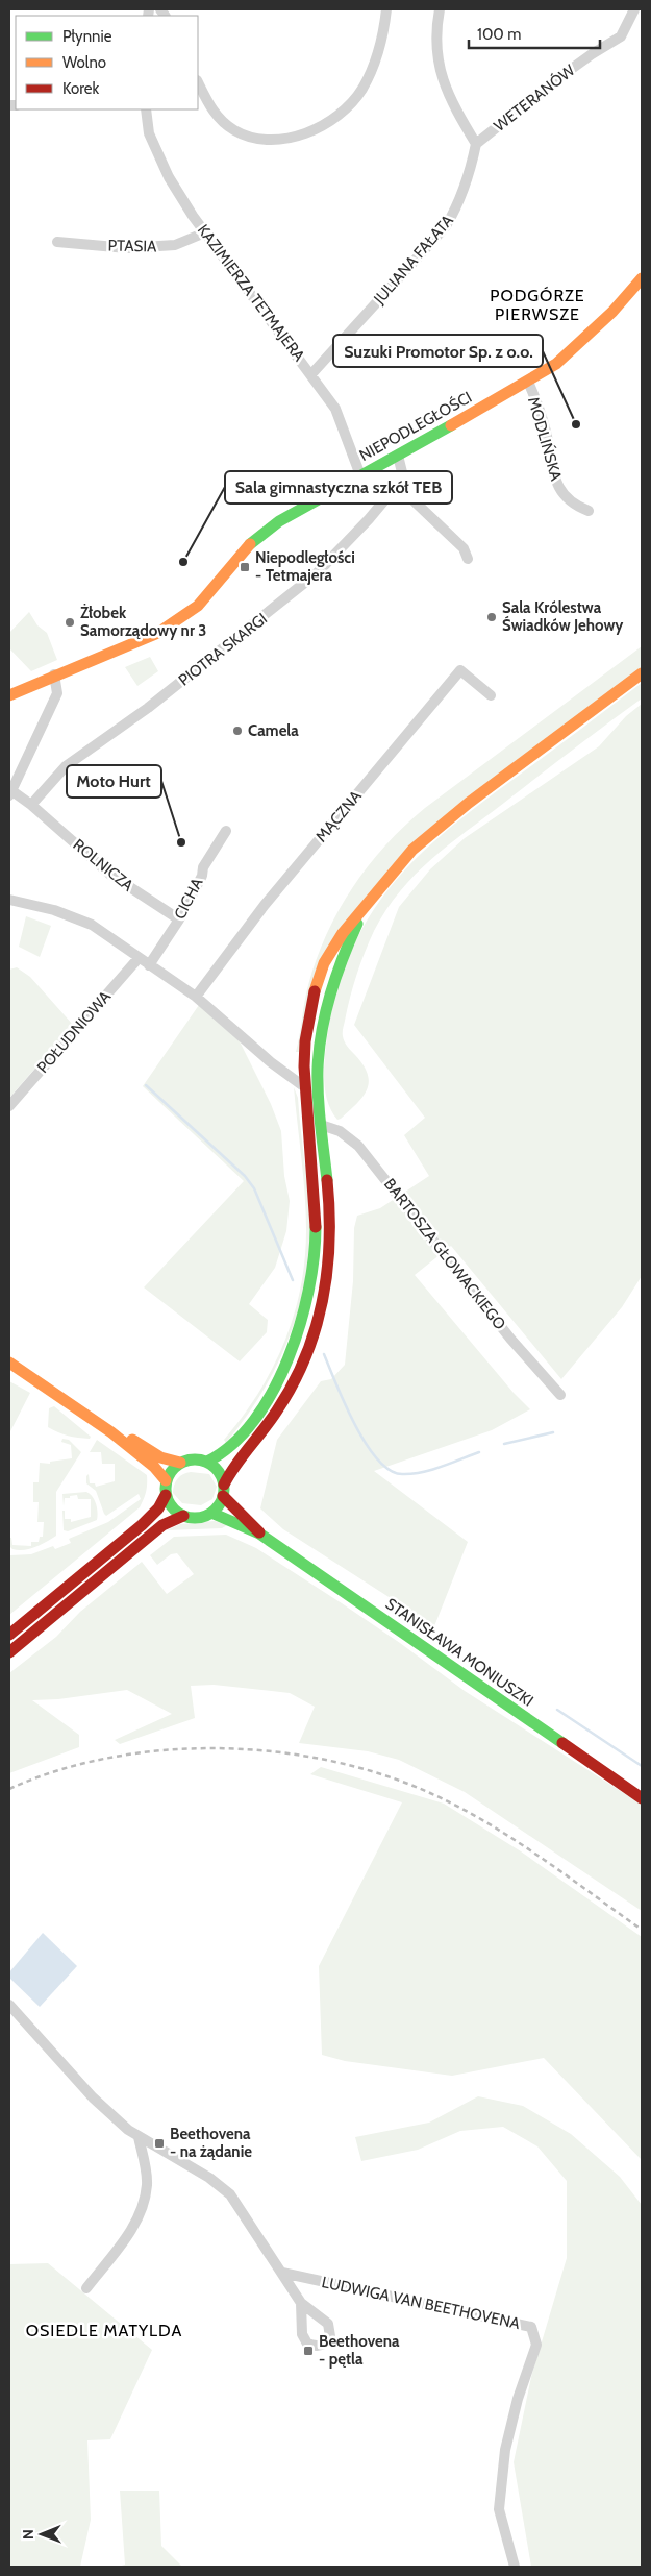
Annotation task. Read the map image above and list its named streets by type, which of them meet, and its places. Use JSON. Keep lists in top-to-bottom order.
{
  "streets": {
    "main road": ["NIEPODLEGŁOŚCI", "STANISŁAWA MONIUSZKI"],
    "street": [
      "WETERANÓW",
      "PTASIA",
      "JULIANA FAŁATA",
      "KAZIMIERZA TETMAJERA",
      "MODLIŃSKA",
      "PIOTRA SKARGI",
      "MĄCZNA",
      "ROLNICZA",
      "CICHA",
      "POŁUDNIOWA",
      "BARTOSZA GŁOWACKIEGO",
      "LUDWIGA VAN BEETHOVENA"
    ]
  },
  "crossings": [
    ["WETERANÓW", "JULIANA FAŁATA"],
    ["PTASIA", "KAZIMIERZA TETMAJERA"],
    ["JULIANA FAŁATA", "KAZIMIERZA TETMAJERA"],
    ["KAZIMIERZA TETMAJERA", "NIEPODLEGŁOŚCI"],
    ["NIEPODLEGŁOŚCI", "MODLIŃSKA"],
    ["PIOTRA SKARGI", "ROLNICZA"],
    ["ROLNICZA", "CICHA"]
  ],
  "districts": ["PODGÓRZE PIERWSZE", "OSIEDLE MATYLDA"],
  "places": {
    "other": [
      "Suzuki Promotor Sp. z o.o.",
      "Sala gimnastyczna szkół TEB",
      "Sala Królestwa Świadków Jehowy",
      "Żłobek Samorządowy nr 3",
      "Camela",
      "Moto Hurt"
    ],
    "transit": ["Niepodległości - Tetmajera", "Beethovena - na żądanie", "Beethovena - pętla"]
  },
  "legend": ["Płynnie", "Wolno", "Korek"],
  "scale_bar": "100 m",
  "north": "left"
}
